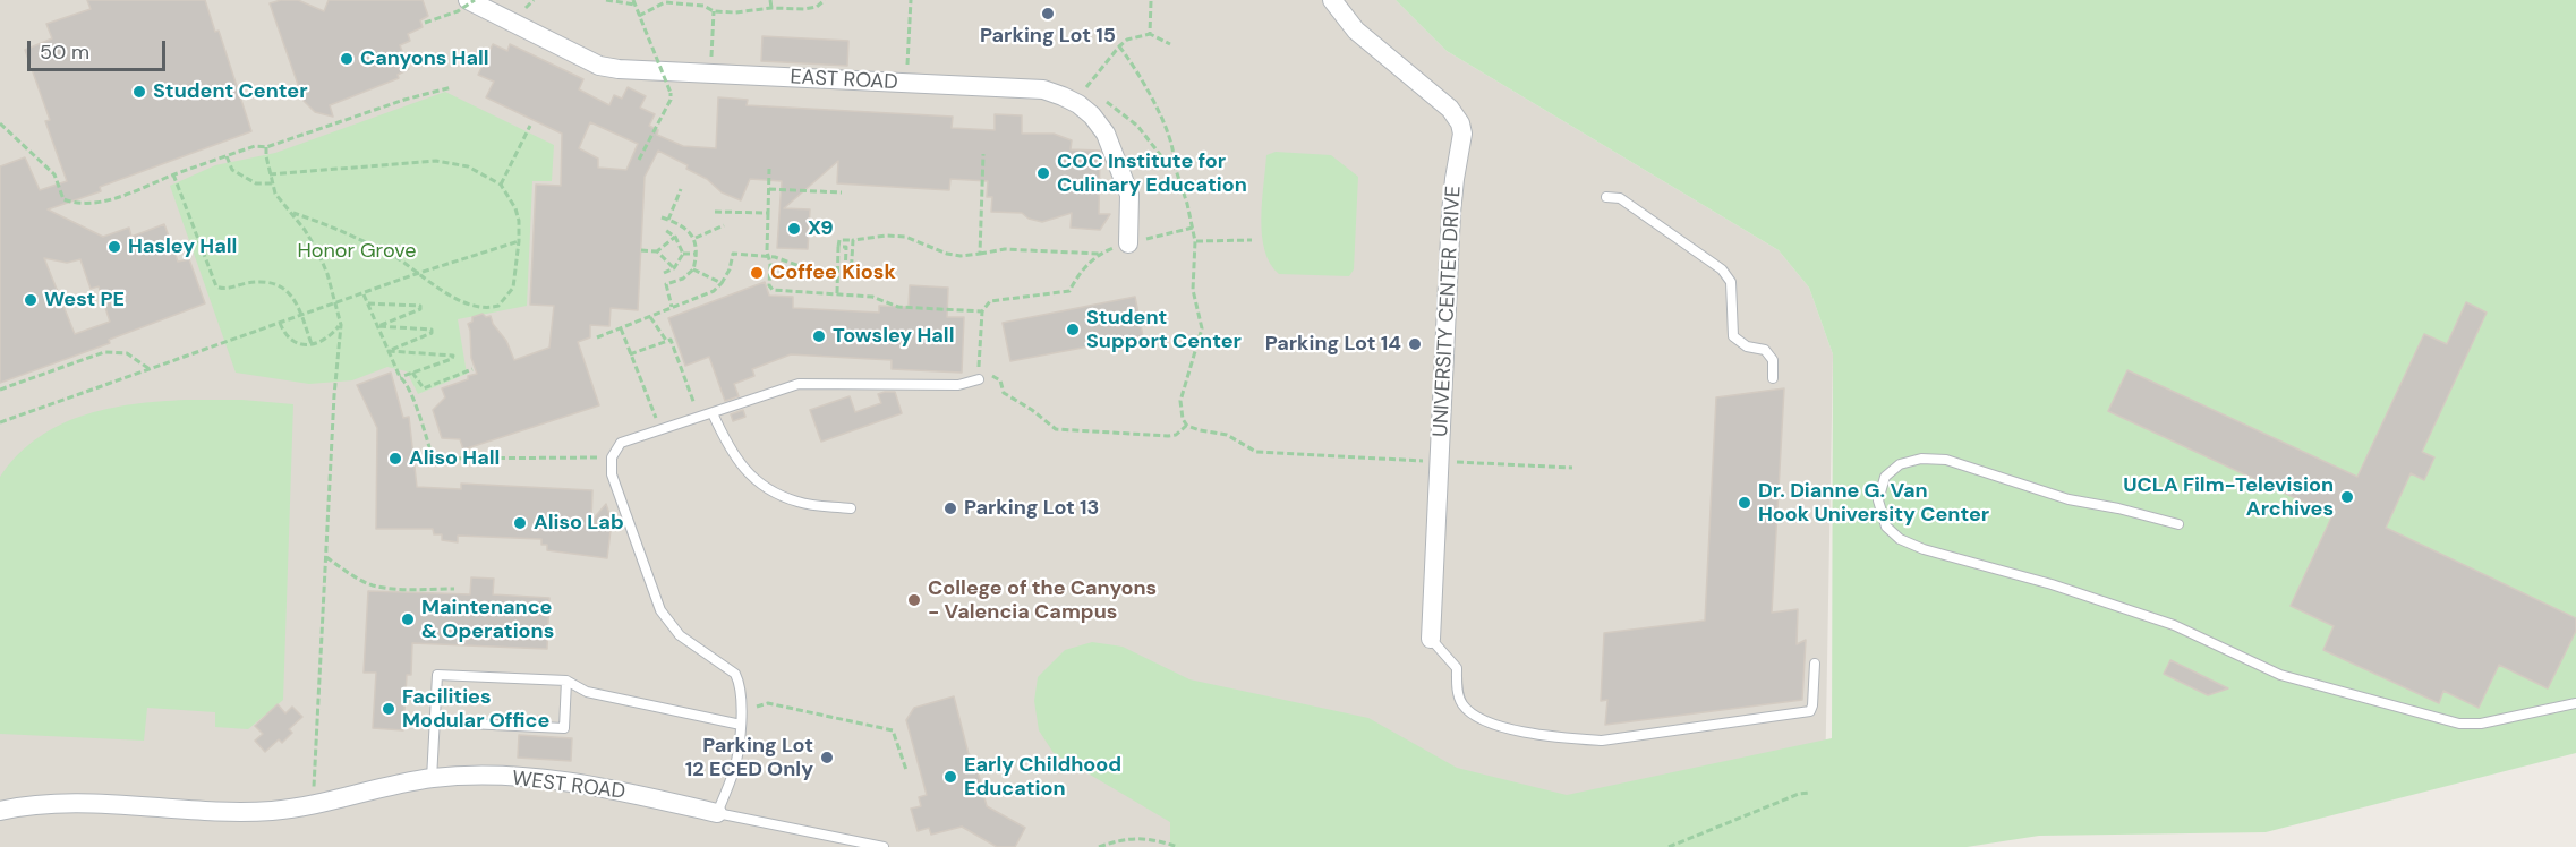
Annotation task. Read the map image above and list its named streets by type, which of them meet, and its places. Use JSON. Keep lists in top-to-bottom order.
{
  "streets": {
    "street": ["EAST ROAD", "UNIVERSITY CENTER DRIVE", "WEST ROAD"]
  },
  "parks": ["Honor Grove"],
  "places": [
    "Parking Lot 15",
    "Canyons Hall",
    "Student Center",
    "COC Institute for Culinary Education",
    "X9",
    "Hasley Hall",
    "Coffee Kiosk",
    "West PE",
    "Student Support Center",
    "Towsley Hall",
    "Parking Lot 14",
    "Aliso Hall",
    "UCLA Film-Television Archives",
    "Dr. Dianne G. Van Hook University Center",
    "Parking Lot 13",
    "Aliso Lab",
    "College of the Canyons - Valencia Campus",
    "Maintenance & Operations",
    "Facilities Modular Office",
    "Parking Lot 12 ECED Only",
    "Early Childhood Education"
  ],
  "scale_bar": "50 m"
}
